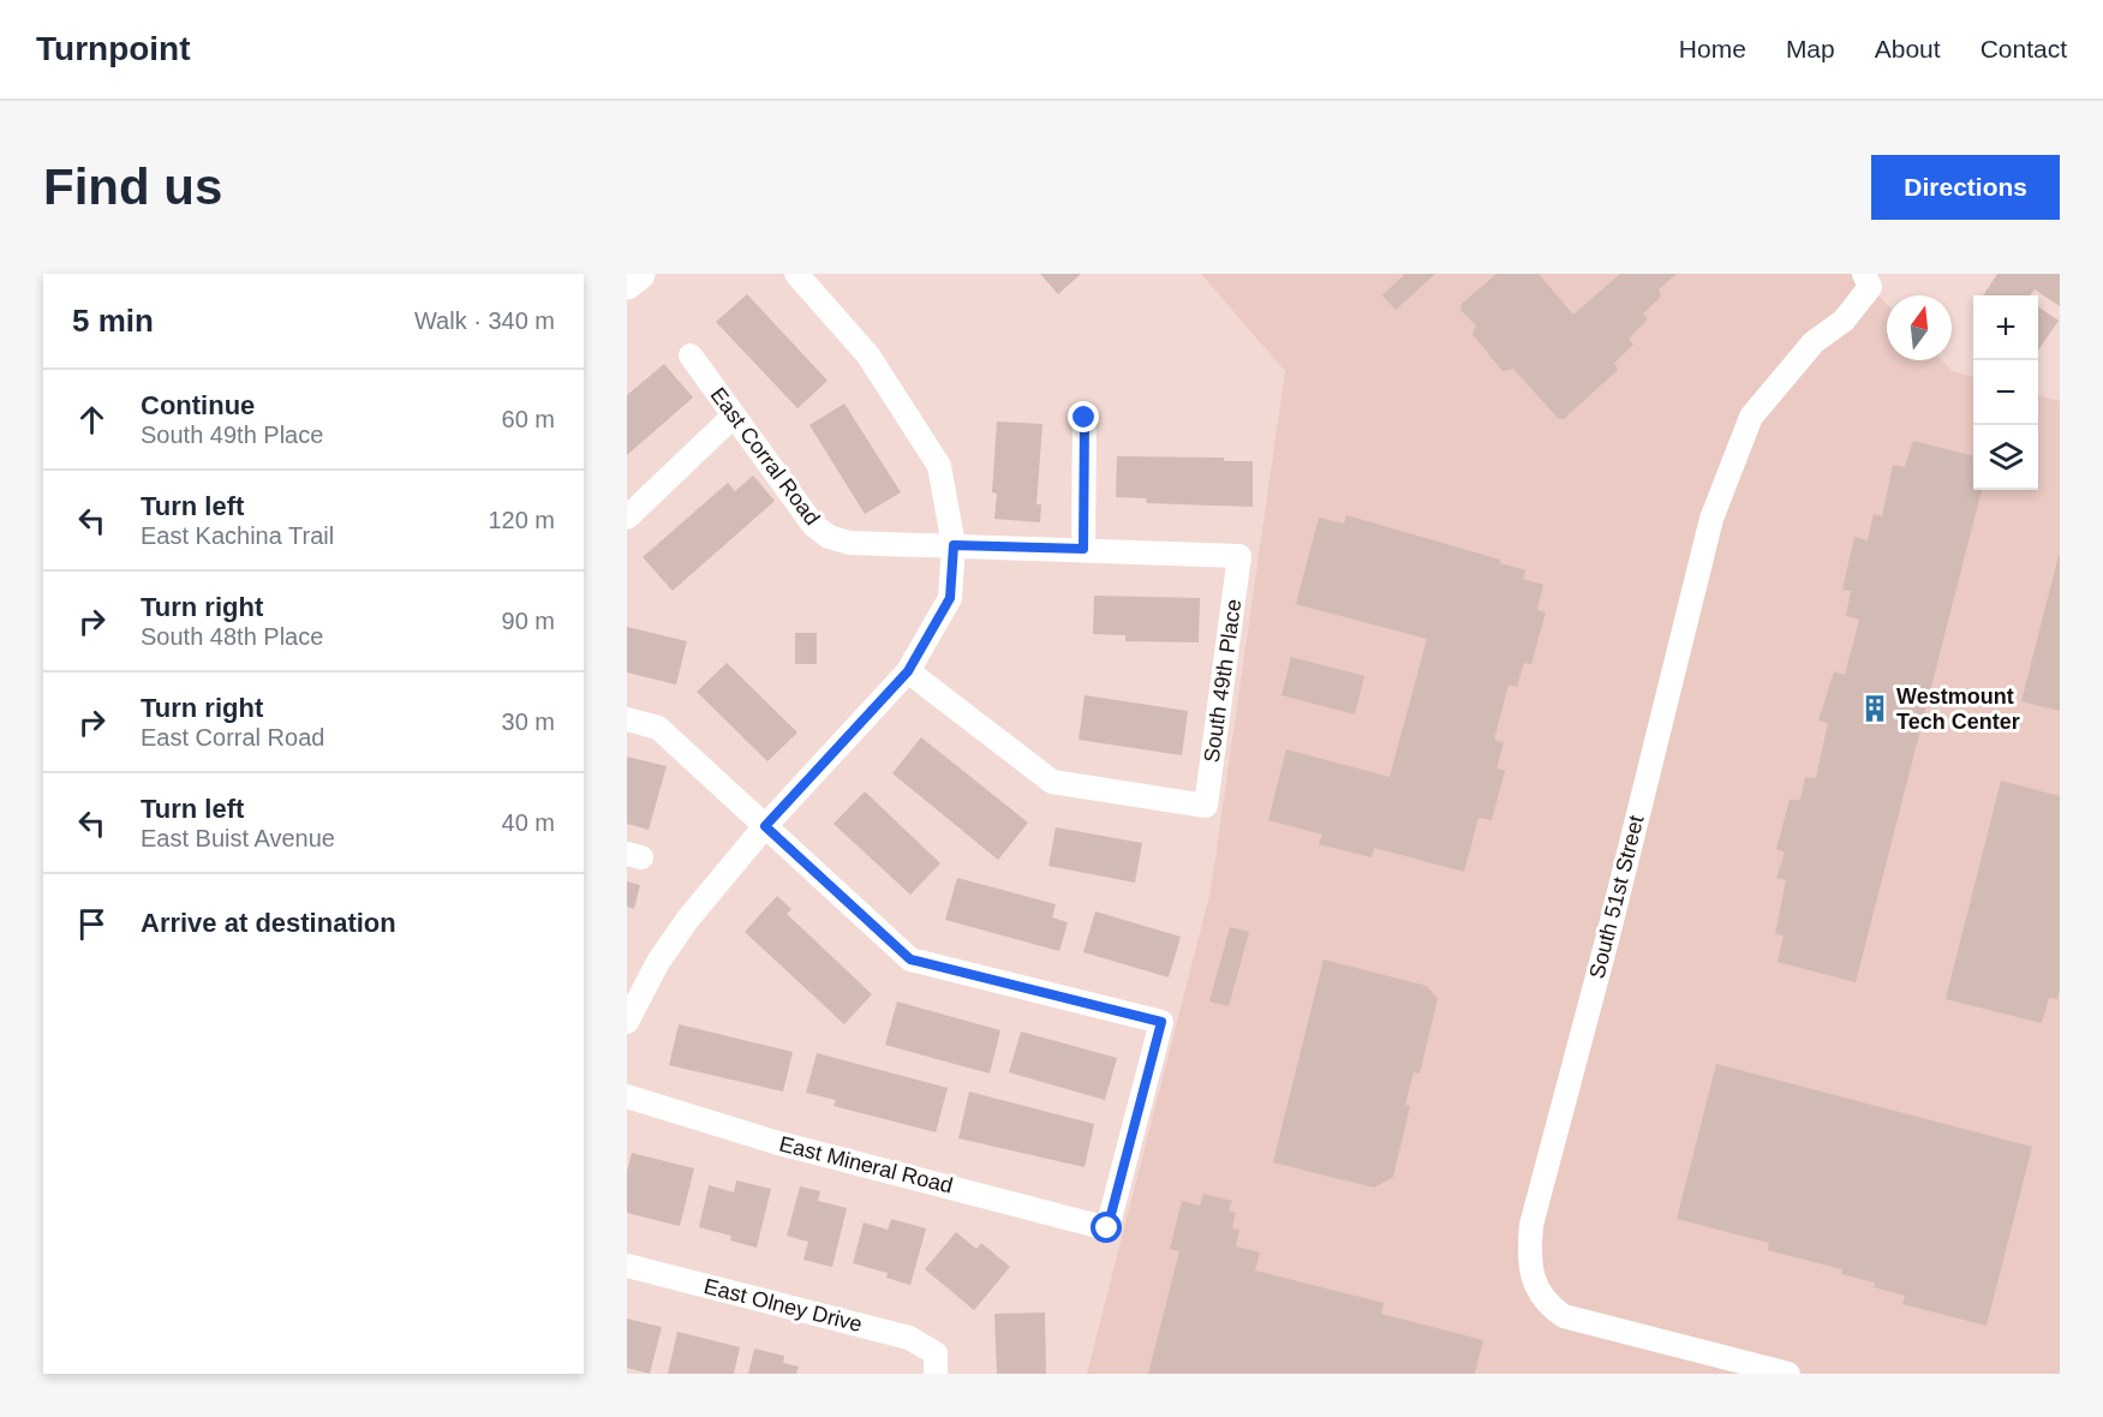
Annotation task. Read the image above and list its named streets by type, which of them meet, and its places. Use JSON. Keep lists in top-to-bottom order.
{
  "streets": {
    "street": [
      "East Corral Road",
      "South 49th Place",
      "South 51st Street",
      "East Mineral Road",
      "East Olney Drive"
    ]
  },
  "crossings": [
    ["East Corral Road", "South 49th Place"]
  ],
  "places": {
    "building": ["Westmount Tech Center"]
  },
  "north": "top",
  "page": {
    "header": "Turnpoint",
    "nav": [
      "Home",
      "Map",
      "About",
      "Contact"
    ],
    "buttons": "Directions",
    "title": "Find us",
    "heading": ["5 min", "Walk · 340 m"],
    "map_buttons": ["+", "−"],
    "list": [
      ["Continue", "South 49th Place", "60 m"],
      ["Turn left", "East Kachina Trail", "120 m"],
      ["Turn right", "South 48th Place", "90 m"],
      ["Turn right", "East Corral Road", "30 m"],
      ["Turn left", "East Buist Avenue", "40 m"],
      "Arrive at destination"
    ]
  }
}
